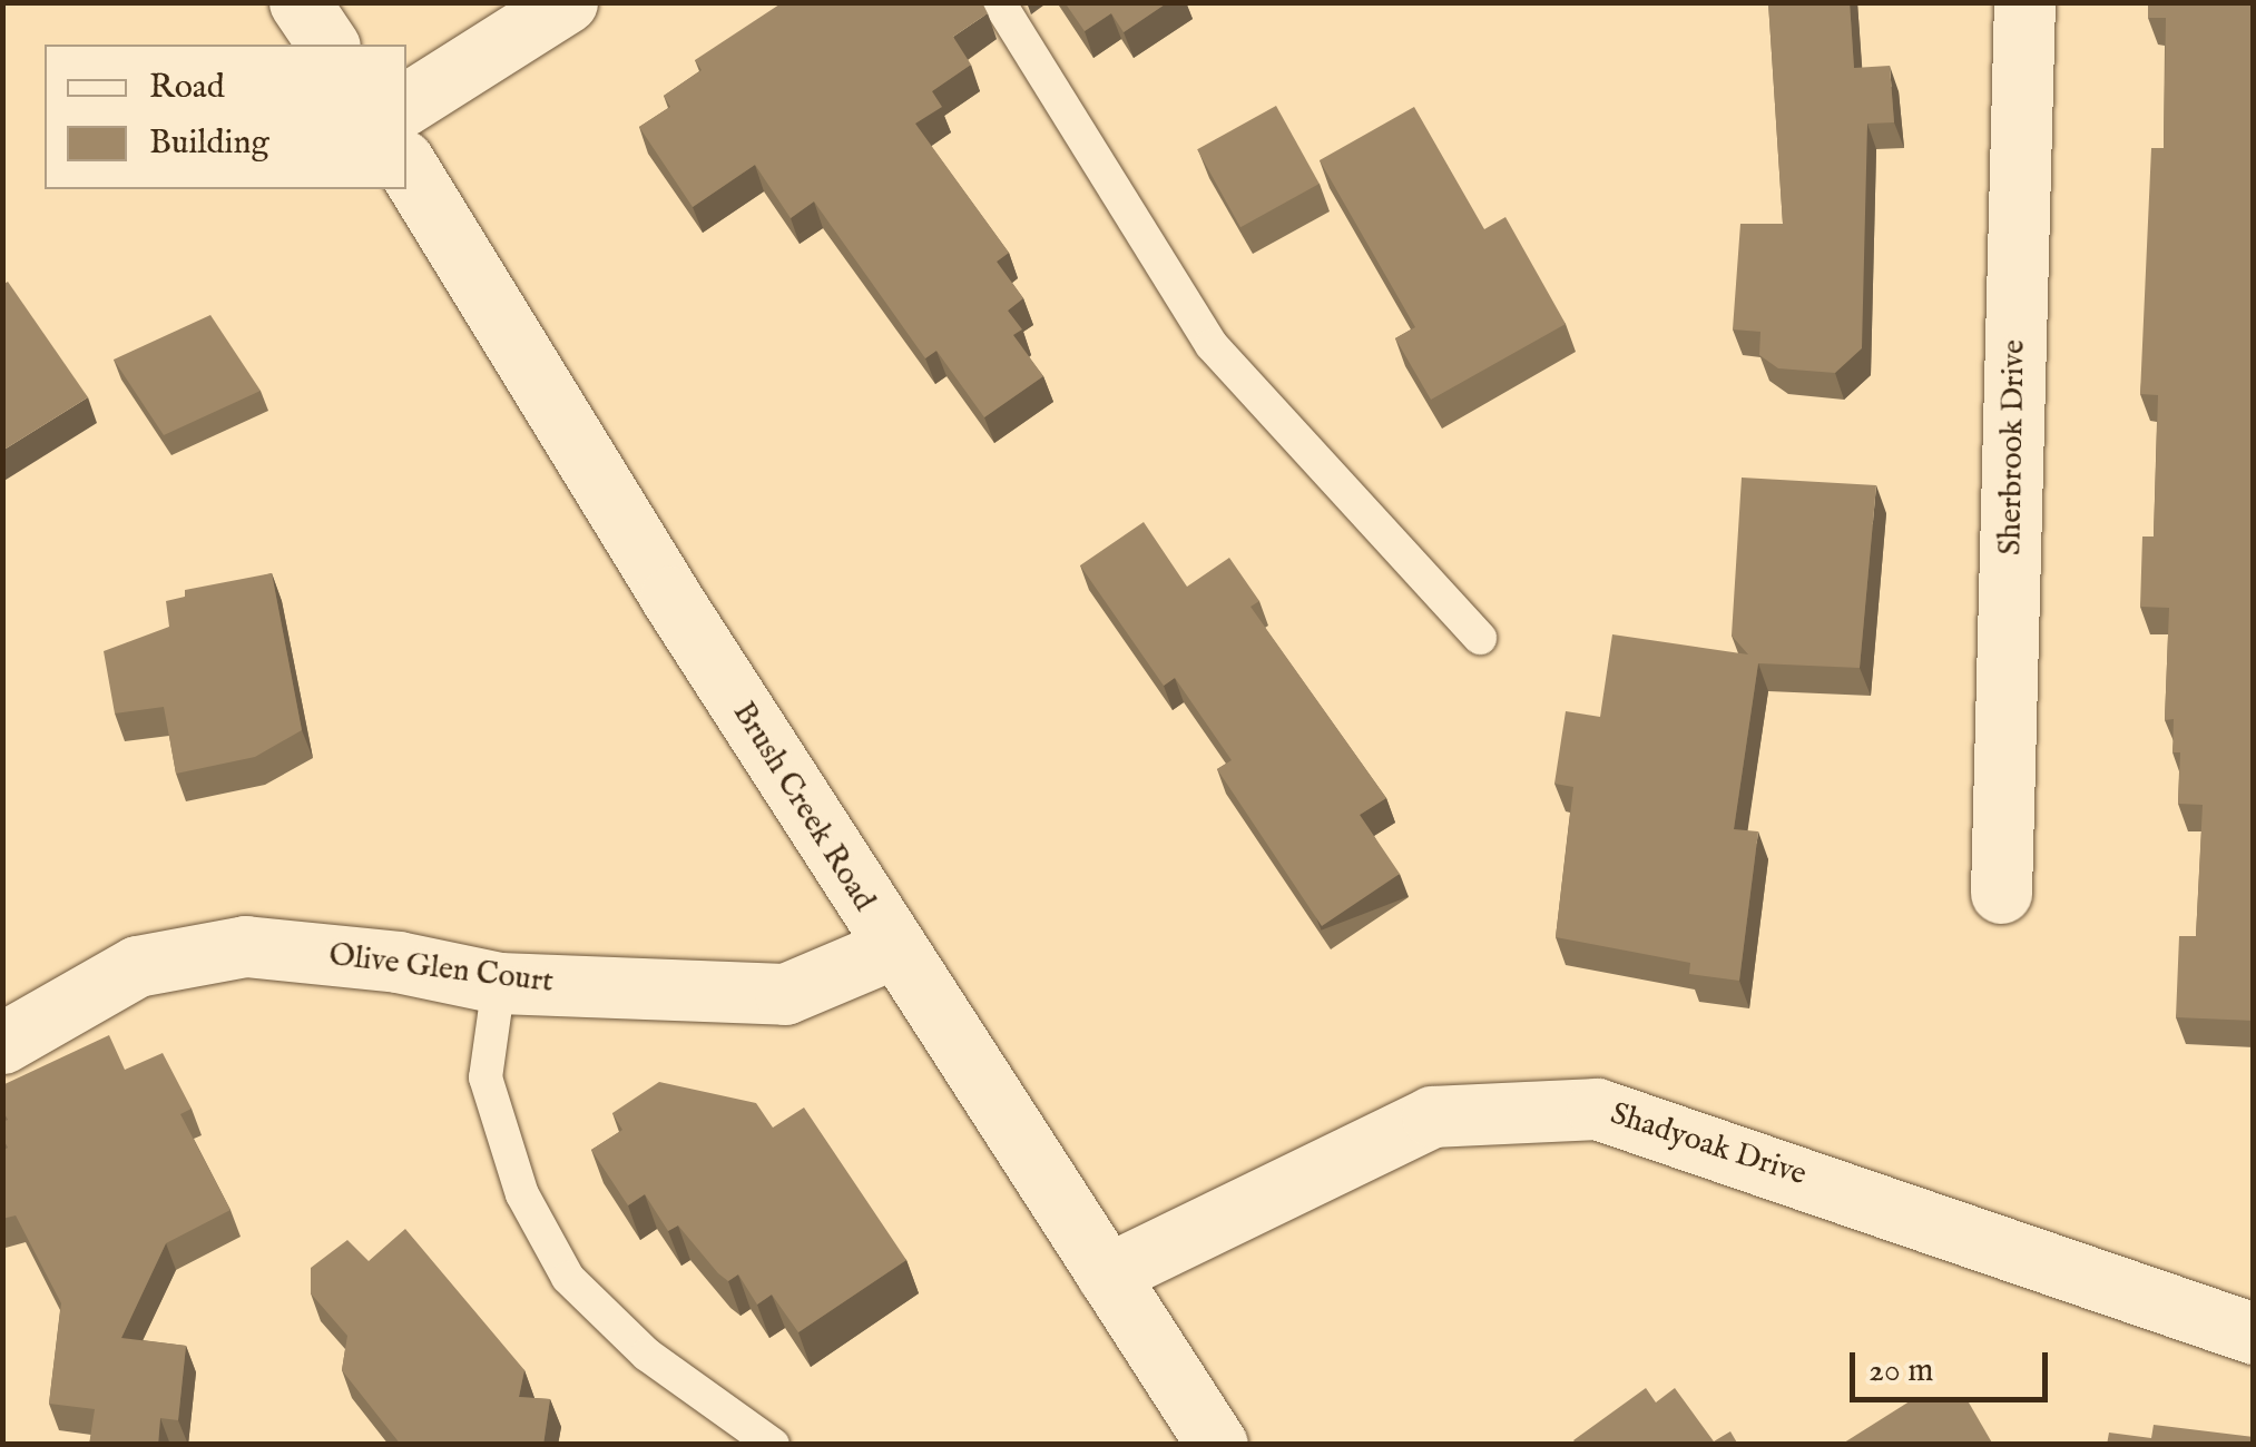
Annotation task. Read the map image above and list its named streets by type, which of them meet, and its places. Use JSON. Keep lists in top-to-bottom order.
{
  "streets": {
    "street": [
      "Sherbrook Drive",
      "Brush Creek Road",
      "Olive Glen Court",
      "Shadyoak Drive"
    ]
  },
  "crossings": [
    ["Brush Creek Road", "Olive Glen Court"],
    ["Brush Creek Road", "Shadyoak Drive"]
  ],
  "legend": ["Road", "Building"],
  "scale_bar": "20 m"
}
